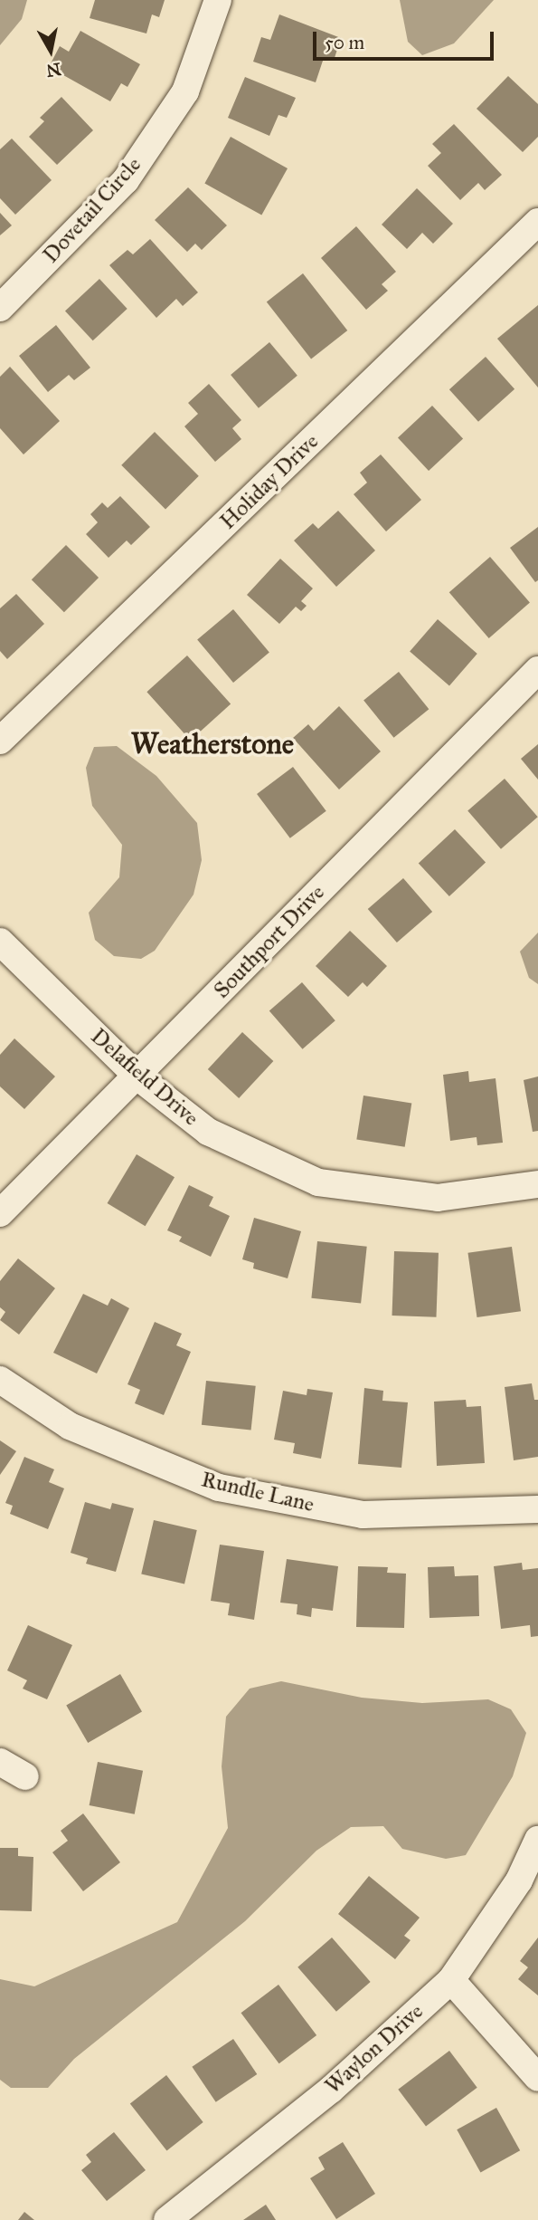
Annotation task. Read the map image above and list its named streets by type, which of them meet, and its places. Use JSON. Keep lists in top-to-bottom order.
{
  "streets": {
    "street": [
      "Dovetail Circle",
      "Holiday Drive",
      "Southport Drive",
      "Delafield Drive",
      "Rundle Lane",
      "Waylon Drive"
    ]
  },
  "crossings": [
    ["Southport Drive", "Delafield Drive"]
  ],
  "districts": ["Weatherstone"],
  "scale_bar": "50 m",
  "north": "bottom"
}
